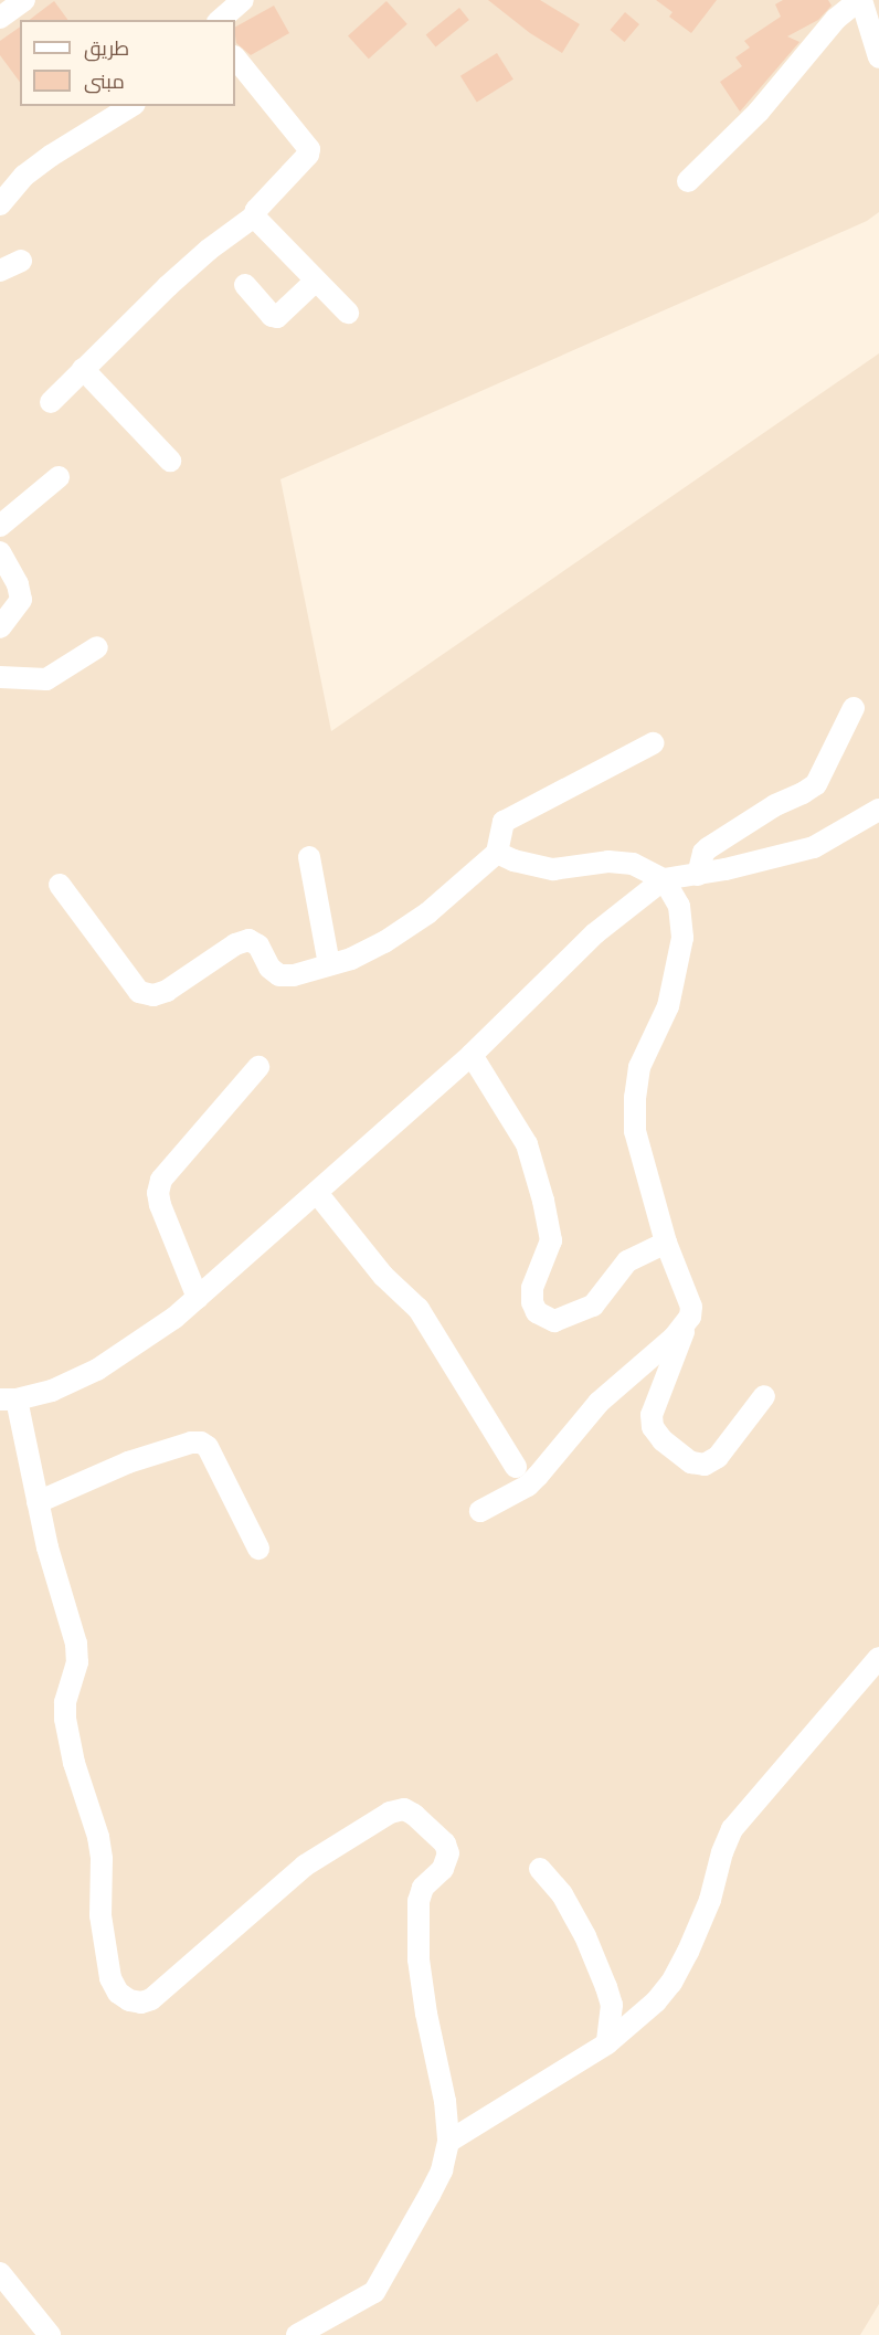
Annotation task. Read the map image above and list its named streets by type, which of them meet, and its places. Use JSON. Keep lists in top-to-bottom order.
{
  "legend": ["طريق", "مبنى"]
}
